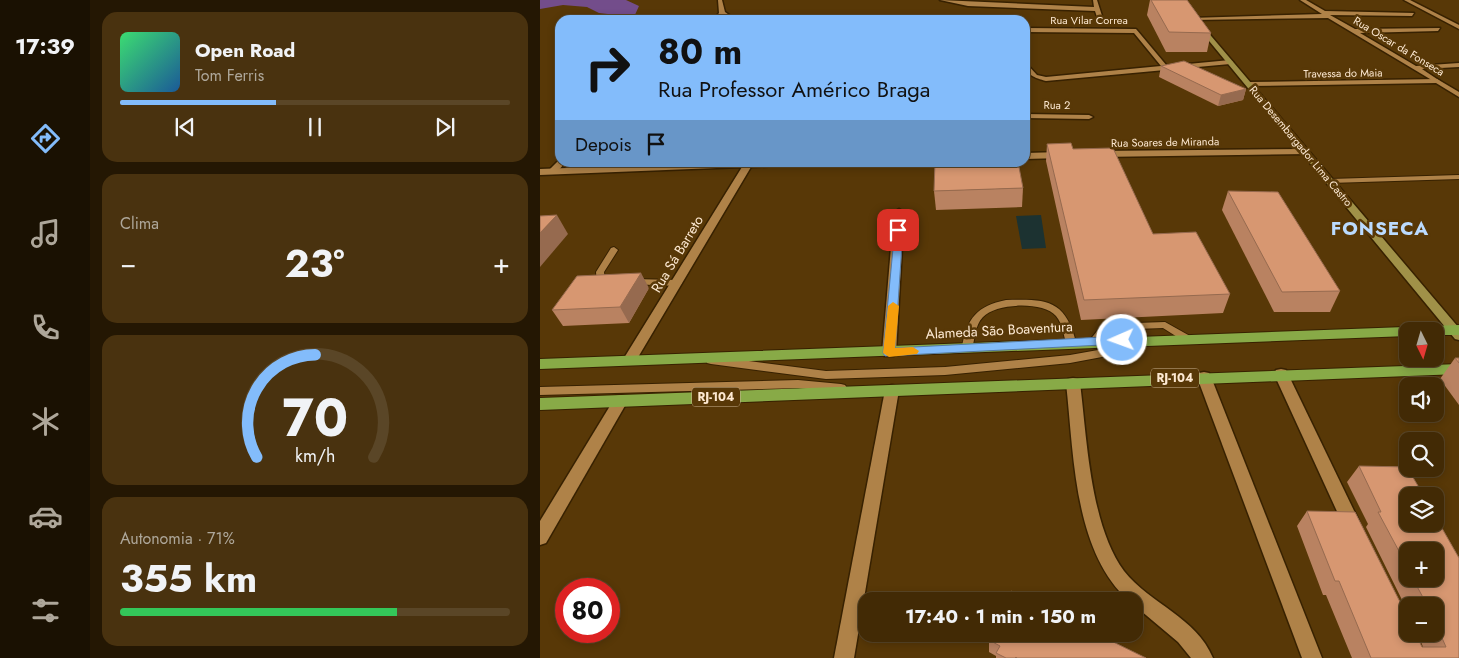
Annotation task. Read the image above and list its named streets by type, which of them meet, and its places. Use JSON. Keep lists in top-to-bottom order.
{
  "streets": {
    "highway": ["Alameda São Boaventura", "RJ-104"],
    "main road": ["Rua Desembargador Lima Castro"],
    "street": [
      "Rua Vilar Correa",
      "Rua Oscar da Fonseca",
      "Travessa do Maia",
      "Rua 2",
      "Rua Soares de Miranda",
      "Rua Sá Barreto"
    ]
  },
  "crossings": [
    ["Rua Oscar da Fonseca", "Travessa do Maia"],
    ["Travessa do Maia", "Rua Desembargador Lima Castro"],
    ["Rua Soares de Miranda", "Rua Desembargador Lima Castro"],
    ["Rua Desembargador Lima Castro", "Alameda São Boaventura"],
    ["Rua Sá Barreto", "Alameda São Boaventura"]
  ],
  "districts": ["FONSECA"],
  "north": "bottom",
  "page": {
    "tabs": "17:39",
    "turn": ["80 m", "Rua Professor Américo Braga"],
    "song": ["Open Road", "Tom Ferris"],
    "then": "Depois",
    "tile": [
      "Clima",
      ["Autonomia · 71%", "355 km"]
    ],
    "heat": ["−", "23°", "+"],
    "map_buttons": ["+", "−"],
    "limit": "80",
    "trip": "17:40 · 1 min · 150 m",
    "gauge": ["70", "km/h"]
  }
}
